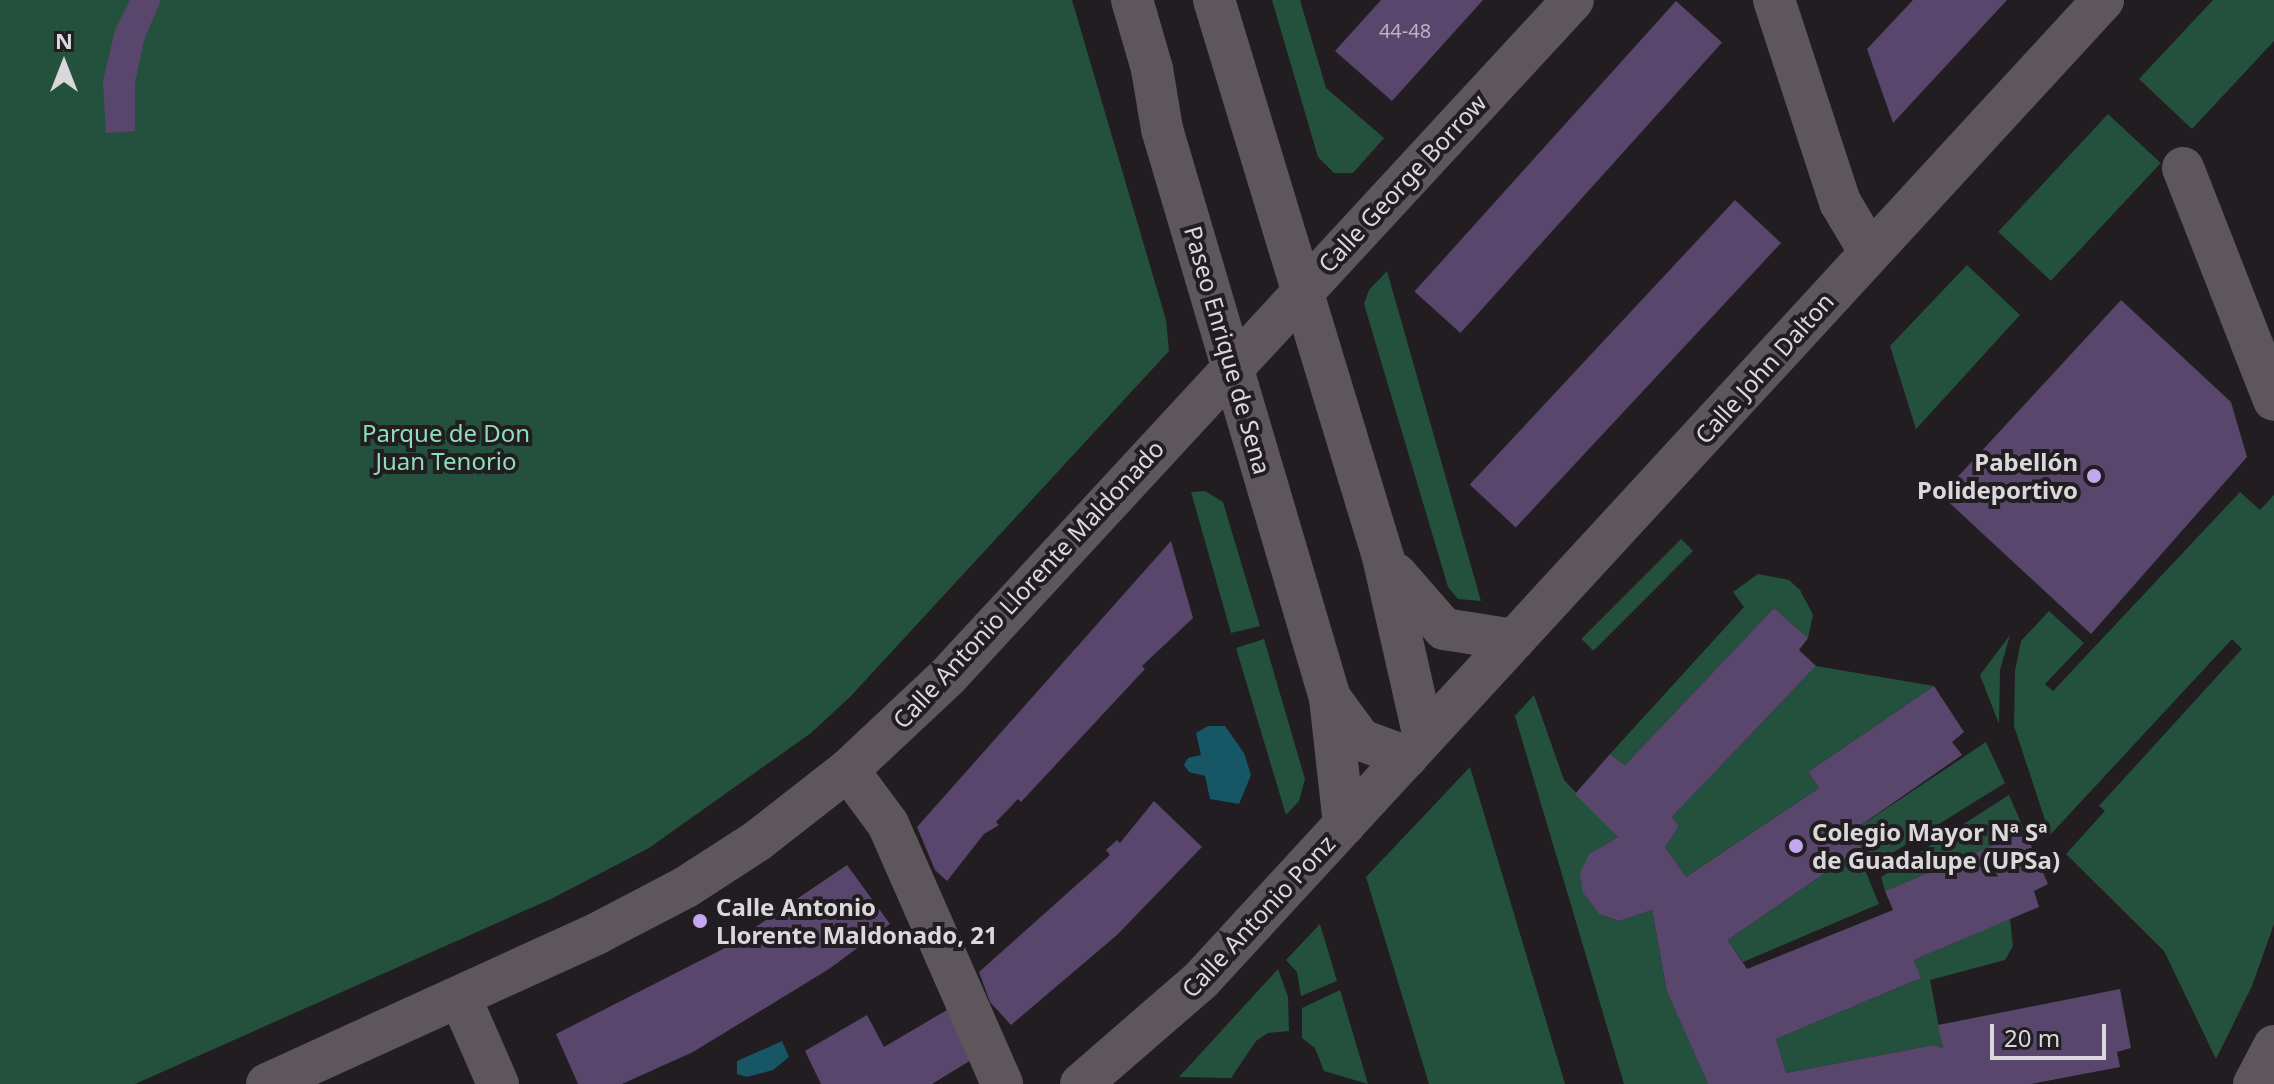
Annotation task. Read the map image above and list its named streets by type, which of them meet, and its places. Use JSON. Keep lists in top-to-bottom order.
{
  "streets": {
    "street": [
      "Calle George Borrow",
      "Paseo Enrique de Sena",
      "Calle John Dalton",
      "Calle Antonio Llorente Maldonado",
      "Calle Antonio Ponz"
    ]
  },
  "crossings": [
    ["Calle George Borrow", "Paseo Enrique de Sena"],
    ["Calle George Borrow", "Calle Antonio Llorente Maldonado"],
    ["Paseo Enrique de Sena", "Calle John Dalton"],
    ["Paseo Enrique de Sena", "Calle Antonio Llorente Maldonado"],
    ["Paseo Enrique de Sena", "Calle Antonio Ponz"],
    ["Calle John Dalton", "Calle Antonio Ponz"]
  ],
  "parks": ["Parque de Don Juan Tenorio"],
  "places": ["Pabellón Polideportivo", "Colegio Mayor Nª Sª de Guadalupe (UPSa)", "Calle Antonio Llorente Maldonado, 21"],
  "house_numbers": ["44-48"],
  "scale_bar": "20 m",
  "north": "top"
}
